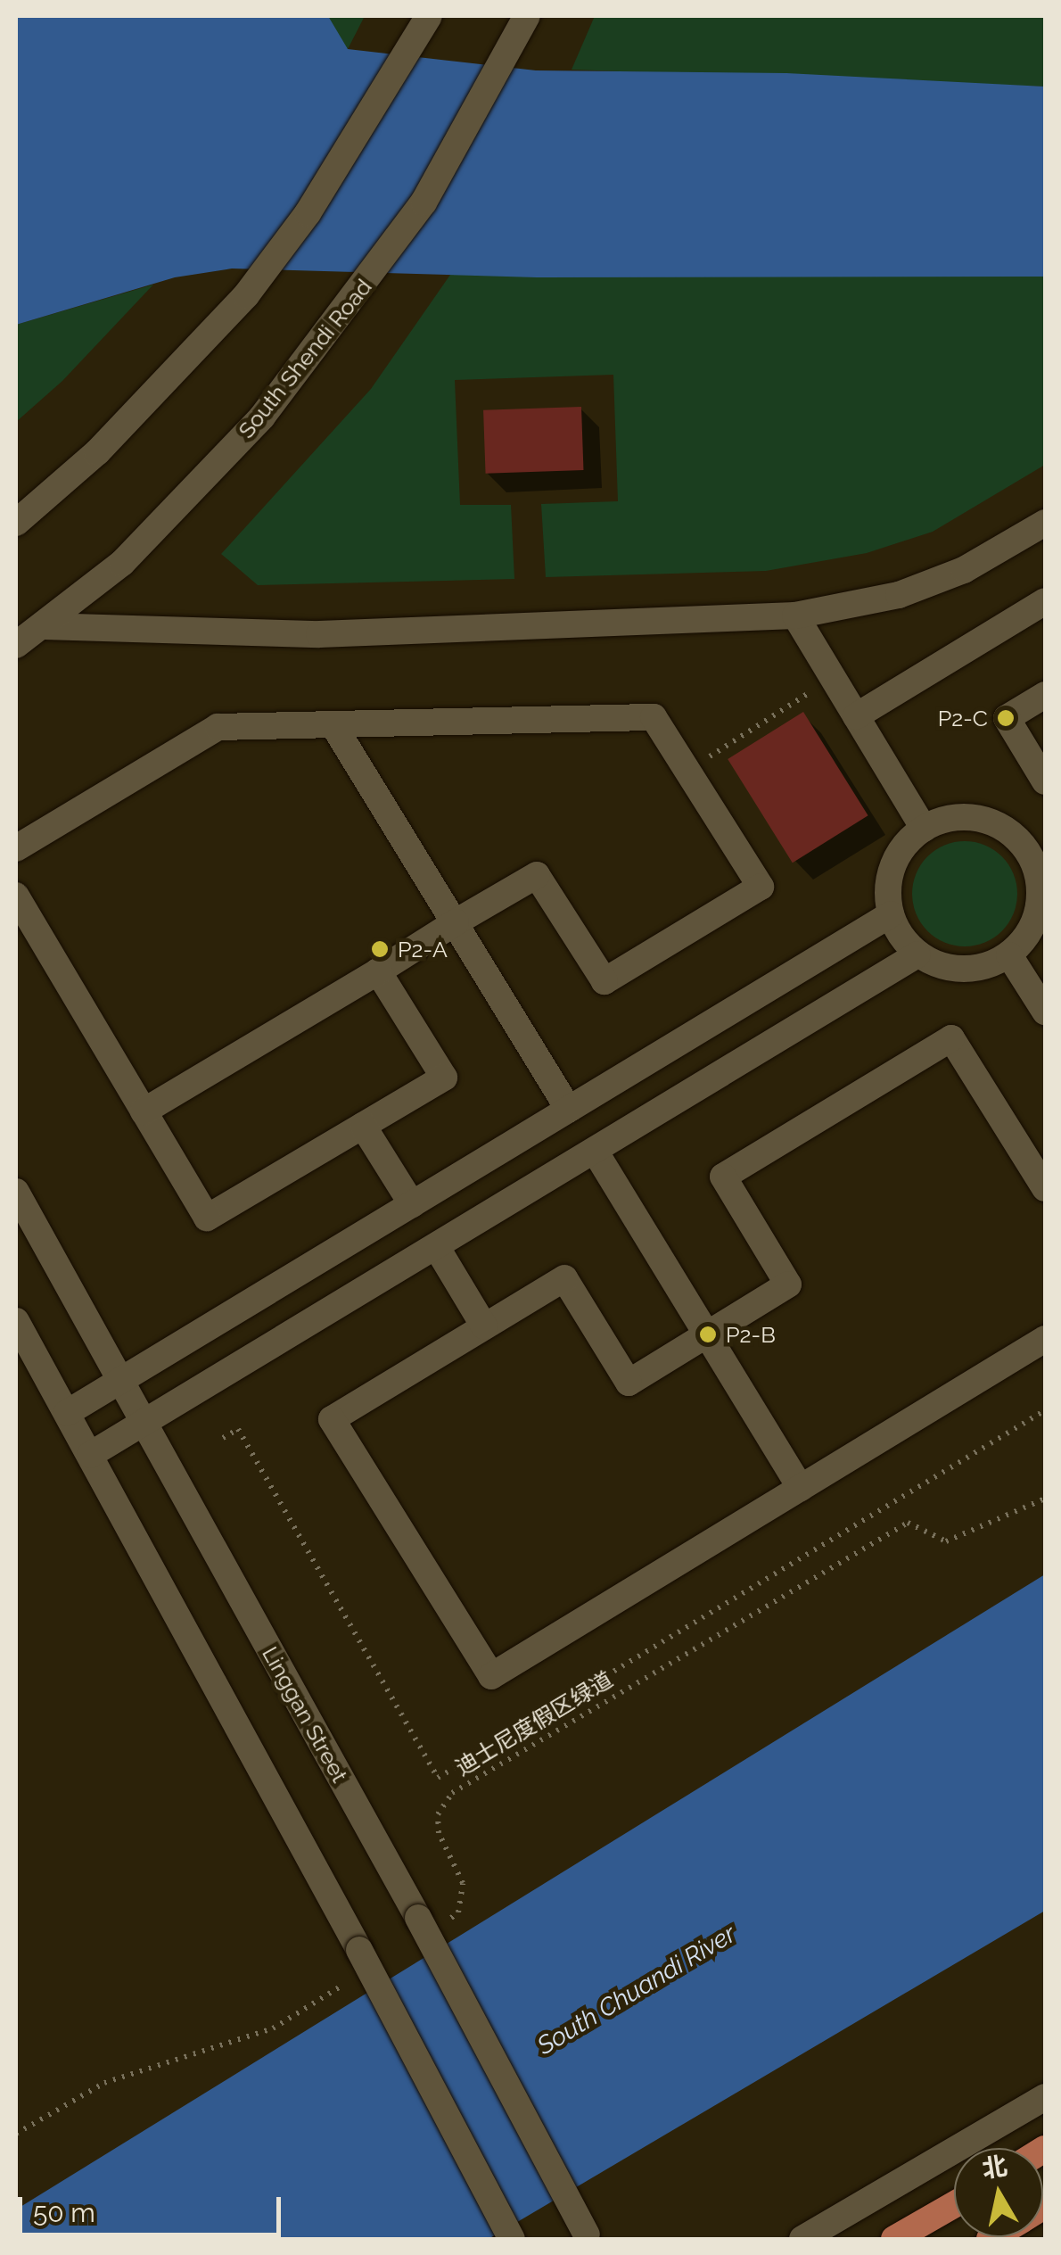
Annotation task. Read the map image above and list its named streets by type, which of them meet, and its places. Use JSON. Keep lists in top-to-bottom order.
{
  "streets": {
    "street": ["South Shendi Road", "Linggan Street"],
    "path": ["迪士尼度假区绿道"]
  },
  "crossings": [
    ["Linggan Street", "迪士尼度假区绿道"]
  ],
  "water": ["South Chuandi River"],
  "places": ["P2-C", "P2-A", "P2-B"],
  "scale_bar": "50 m",
  "north": "top"
}
